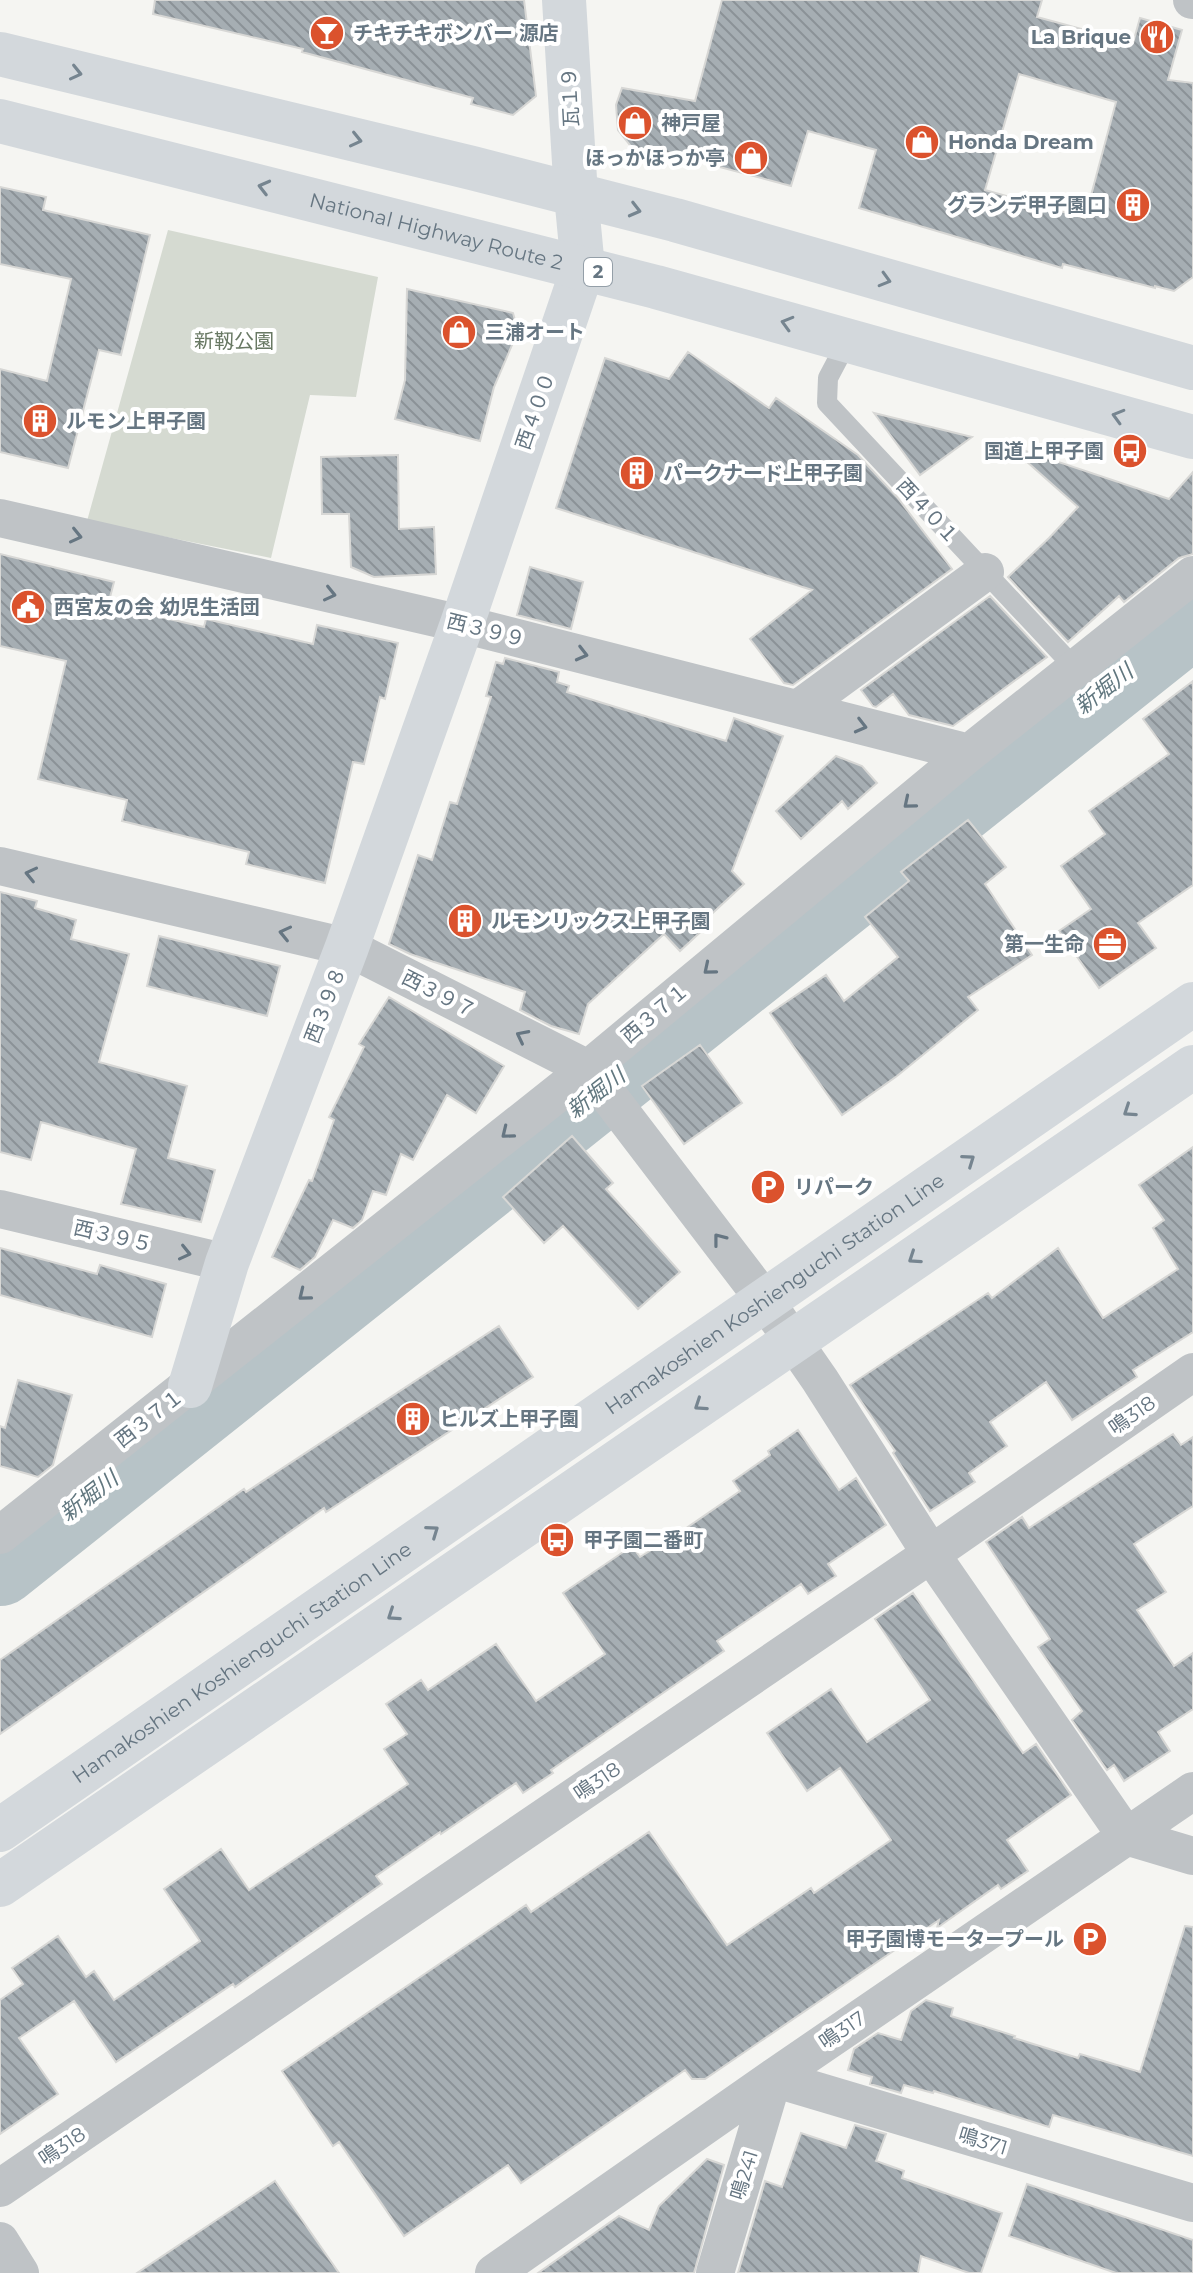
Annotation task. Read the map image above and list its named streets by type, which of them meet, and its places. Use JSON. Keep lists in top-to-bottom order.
{
  "streets": {
    "main road": [
      "瓦１９",
      "National Highway Route 2",
      "2",
      "西４００",
      "西３９８",
      "Hamakoshien Koshienguchi Station Line"
    ],
    "street": [
      "西３９９",
      "西３９７",
      "西３７１",
      "西３９５",
      "鳴318",
      "鳴317",
      "鳴371",
      "鳴241"
    ],
    "lane": ["西４０１"]
  },
  "crossings": [
    ["瓦１９", "西４００"],
    ["National Highway Route 2", "西４００"],
    ["National Highway Route 2", "西４０１"],
    ["西４００", "西３９９"],
    ["西４００", "西３９８"],
    ["西４０１", "西３７１"],
    ["西３９９", "西３９８"],
    ["西３９９", "西３７１"],
    ["西３９７", "西３９８"],
    ["西３９７", "西３７１"],
    ["西３９７", "Hamakoshien Koshienguchi Station Line"],
    ["西３９７", "鳴318"],
    ["西３９７", "鳴317"],
    ["西３９８", "西３７１"],
    ["西３９８", "西３９５"],
    ["鳴317", "鳴371"],
    ["鳴317", "鳴241"],
    ["鳴371", "鳴241"]
  ],
  "one_way": [
    "西３９９",
    "西３９７",
    "西３７１",
    "西３９５"
  ],
  "water": ["新堀川"],
  "parks": ["新靱公園"],
  "places": {
    "bar": ["チキチキボンバー 源店"],
    "restaurant": ["La Brique"],
    "shop": [
      "神戸屋",
      "Honda Dream",
      "ほっかほっか亭",
      "三浦オート"
    ],
    "building": [
      "グランデ甲子園口",
      "ルモン上甲子園",
      "パークナード上甲子園",
      "ルモンリックス上甲子園",
      "ヒルズ上甲子園"
    ],
    "bus stop": ["国道上甲子園", "甲子園二番町"],
    "public building": ["西宮友の会 幼児生活団"],
    "office": ["第一生命"],
    "parking": ["リパーク", "甲子園博モータープール"]
  }
}
